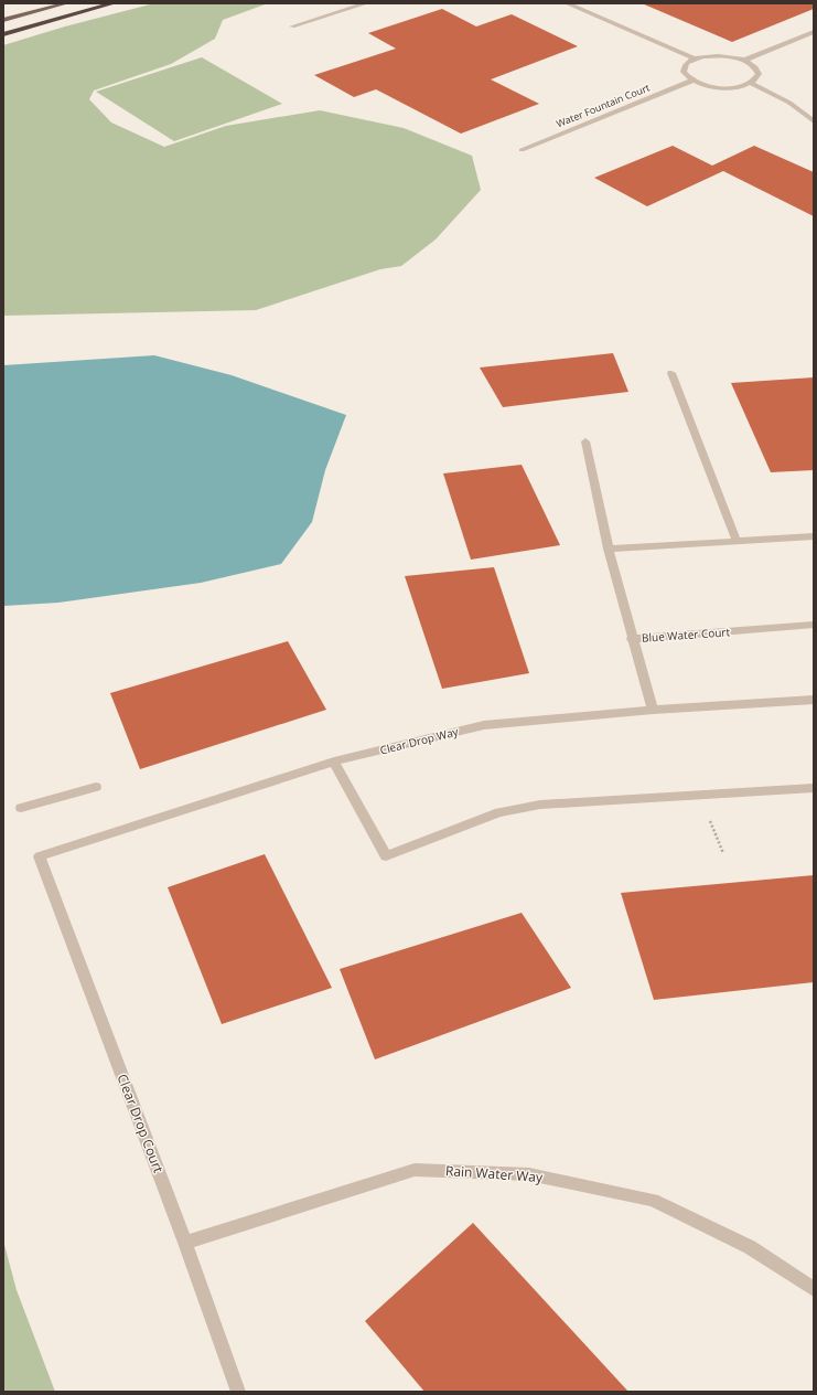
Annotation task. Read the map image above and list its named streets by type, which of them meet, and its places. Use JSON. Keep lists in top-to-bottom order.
{
  "streets": {
    "street": [
      "Water Fountain Court",
      "Blue Water Court",
      "Clear Drop Way",
      "Clear Drop Court",
      "Rain Water Way"
    ]
  },
  "crossings": [
    ["Blue Water Court", "Clear Drop Way"],
    ["Clear Drop Way", "Clear Drop Court"],
    ["Clear Drop Court", "Rain Water Way"]
  ]
}
